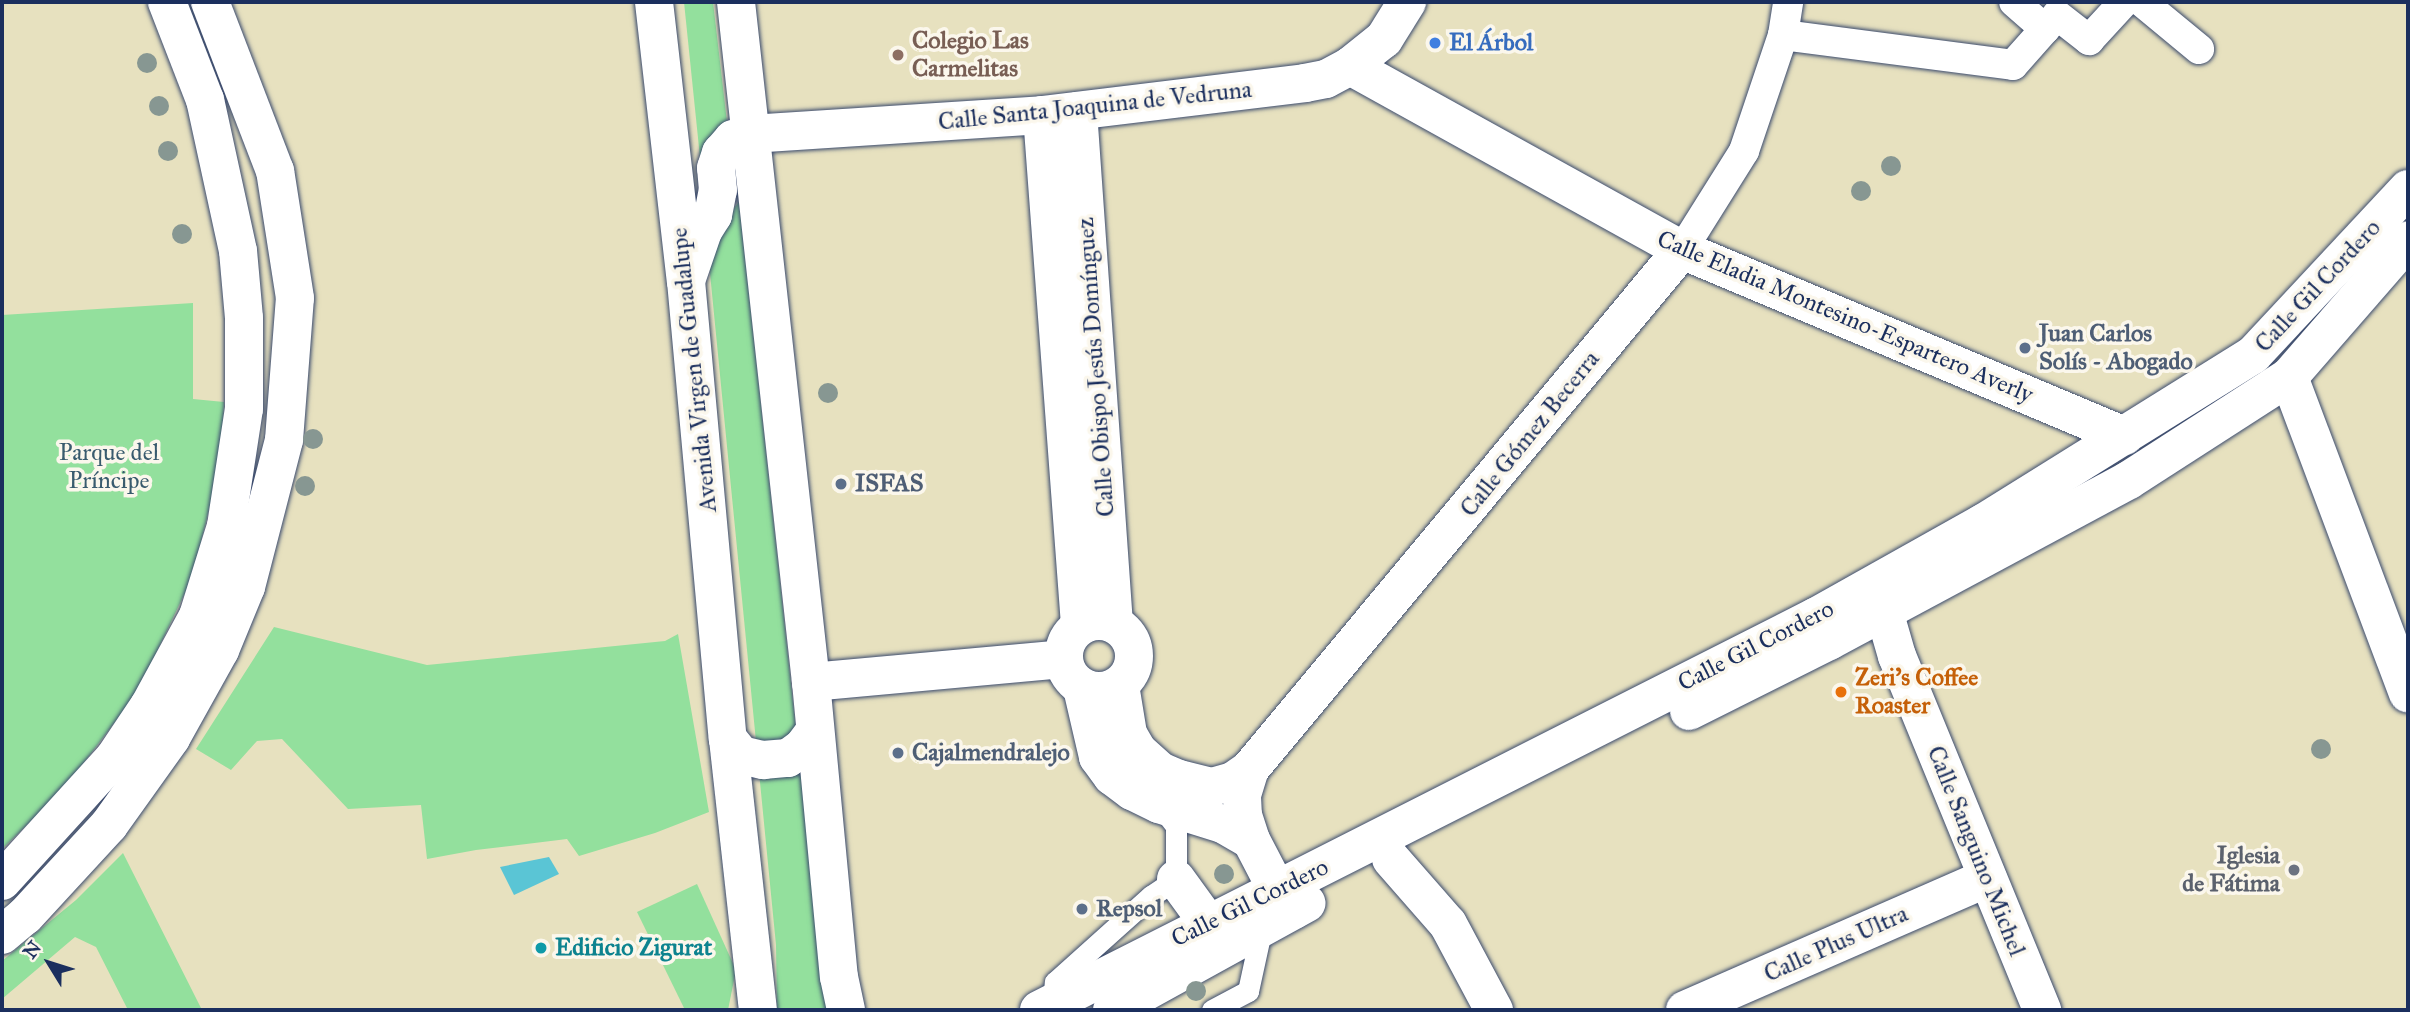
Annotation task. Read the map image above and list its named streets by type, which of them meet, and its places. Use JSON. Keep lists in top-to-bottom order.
{
  "streets": {
    "street": [
      "Calle Santa Joaquina de Vedruna",
      "Calle Gil Cordero",
      "Calle Eladia Montesino-Espartero Averly",
      "Calle Obispo Jesús Domínguez",
      "Avenida Virgen de Guadalupe",
      "Calle Gómez Becerra",
      "Calle Sanguino Michel",
      "Calle Plus Ultra"
    ]
  },
  "crossings": [
    ["Calle Santa Joaquina de Vedruna", "Calle Eladia Montesino-Espartero Averly"],
    ["Calle Santa Joaquina de Vedruna", "Calle Obispo Jesús Domínguez"],
    ["Calle Gil Cordero", "Calle Eladia Montesino-Espartero Averly"],
    ["Calle Gil Cordero", "Calle Sanguino Michel"],
    ["Calle Eladia Montesino-Espartero Averly", "Calle Gómez Becerra"],
    ["Calle Obispo Jesús Domínguez", "Calle Gómez Becerra"],
    ["Calle Sanguino Michel", "Calle Plus Ultra"]
  ],
  "parks": ["Parque del Príncipe"],
  "places": [
    "El Árbol",
    "Colegio Las Carmelitas",
    "Juan Carlos Solís - Abogado",
    "ISFAS",
    "Zeri's Coffee Roaster",
    "Cajalmendralejo",
    "Iglesia de Fátima",
    "Repsol",
    "Edificio Zigurat"
  ],
  "north": "top left"
}
